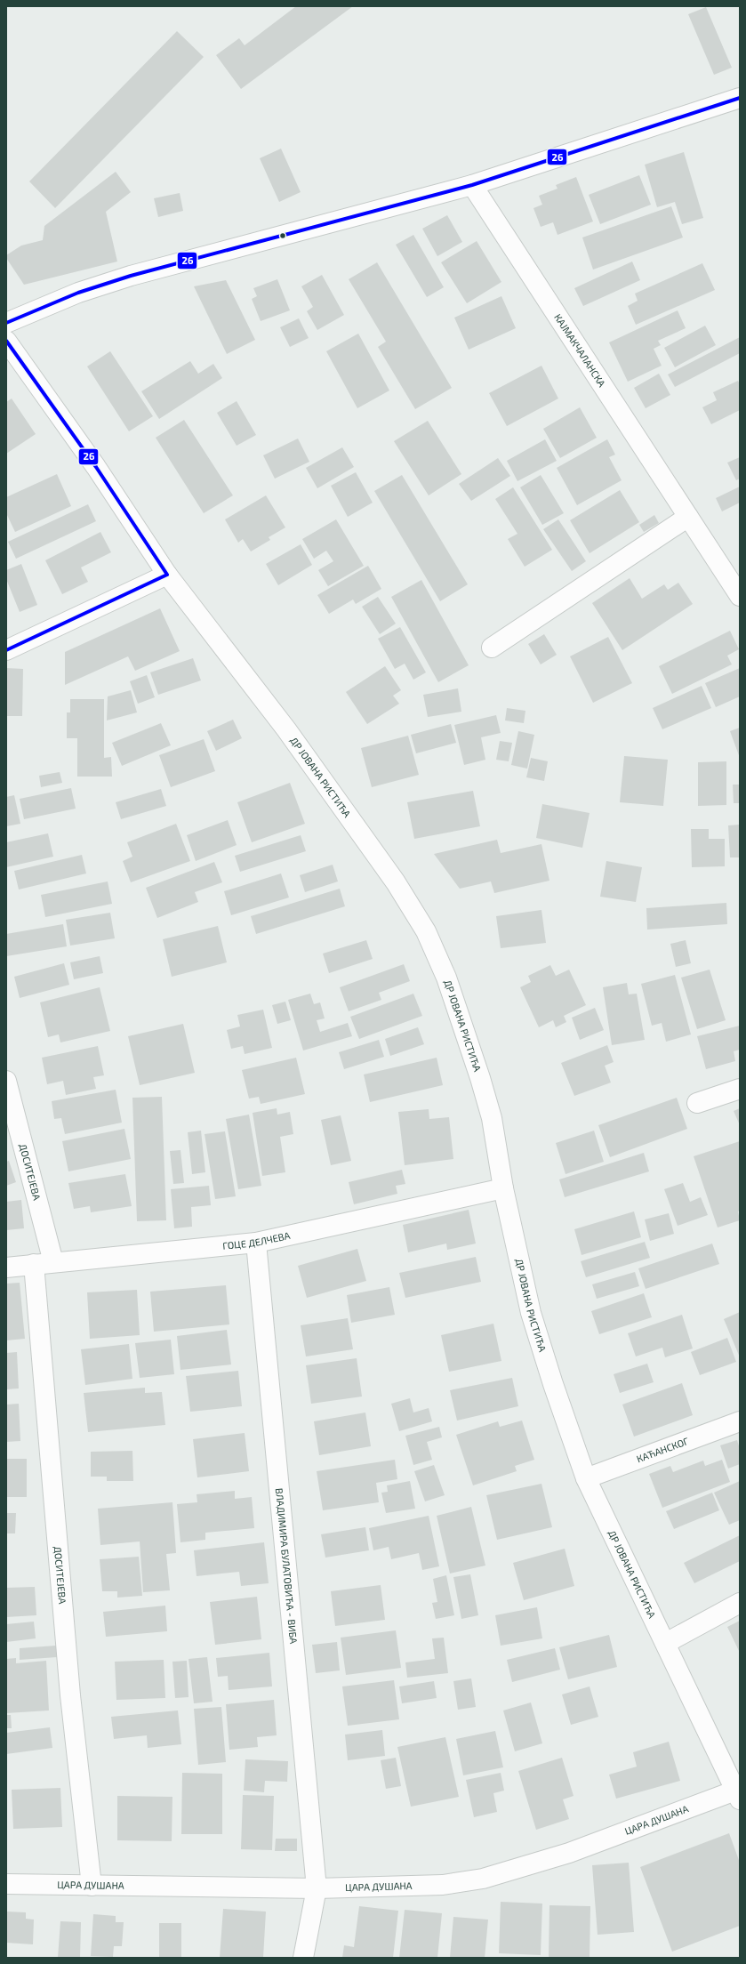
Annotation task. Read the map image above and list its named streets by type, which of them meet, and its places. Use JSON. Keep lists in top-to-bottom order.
{
  "streets": {
    "street": [
      "КАЈМАКЧАЛАНСКА",
      "ДР ЈОВАНА РИСТИЋА",
      "ДОСИТЕЈЕВА",
      "ГОЦЕ ДЕЛЧЕВА",
      "КАЋАНСКОГ",
      "ВЛАДИМИРА БУЛАТОВИЋА - ВИБА",
      "ЦАРА ДУШАНА"
    ]
  },
  "crossings": [
    ["ДР ЈОВАНА РИСТИЋА", "ГОЦЕ ДЕЛЧЕВА"],
    ["ДР ЈОВАНА РИСТИЋА", "КАЋАНСКОГ"],
    ["ДР ЈОВАНА РИСТИЋА", "ЦАРА ДУШАНА"],
    ["ДОСИТЕЈЕВА", "ГОЦЕ ДЕЛЧЕВА"],
    ["ДОСИТЕЈЕВА", "ЦАРА ДУШАНА"],
    ["ГОЦЕ ДЕЛЧЕВА", "ВЛАДИМИРА БУЛАТОВИЋА - ВИБА"],
    ["ВЛАДИМИРА БУЛАТОВИЋА - ВИБА", "ЦАРА ДУШАНА"]
  ],
  "lines": ["transit line 26"]
}
